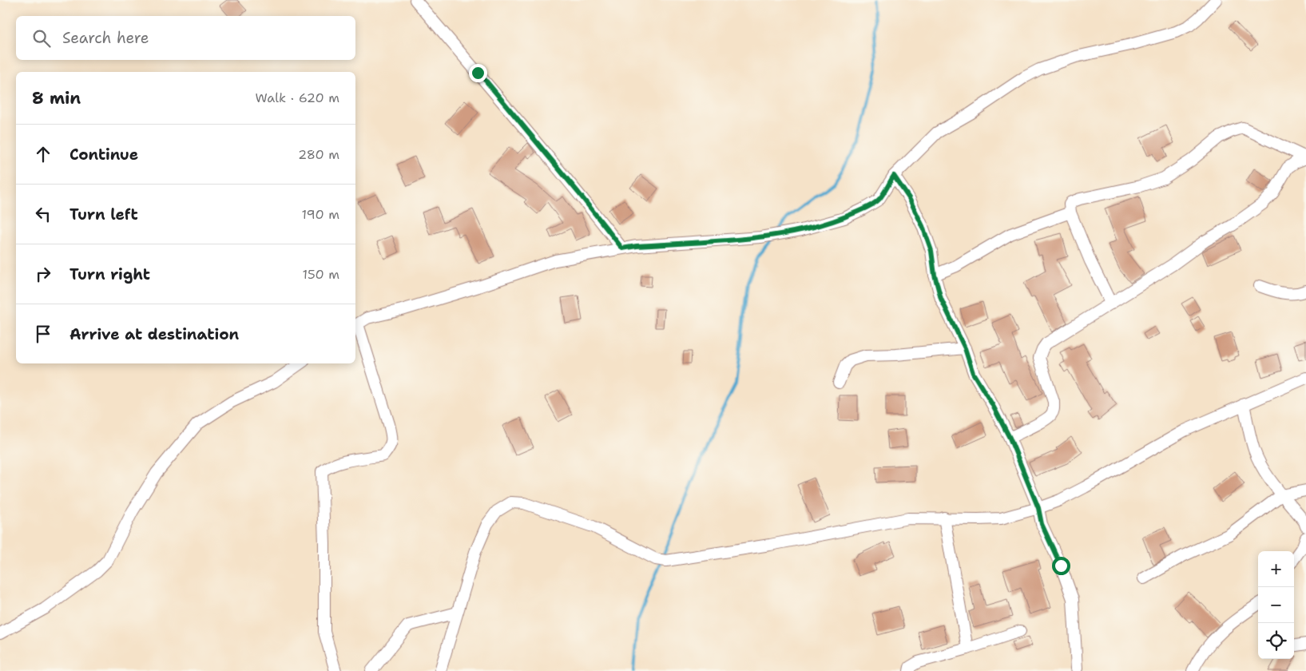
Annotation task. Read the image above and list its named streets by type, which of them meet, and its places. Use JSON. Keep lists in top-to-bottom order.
{
  "page": {
    "search": "Search here",
    "heading": ["8 min", "Walk · 620 m"],
    "list": [
      ["Continue", "280 m"],
      ["Turn left", "190 m"],
      ["Turn right", "150 m"],
      "Arrive at destination"
    ],
    "map_buttons": ["+", "−"]
  }
}
